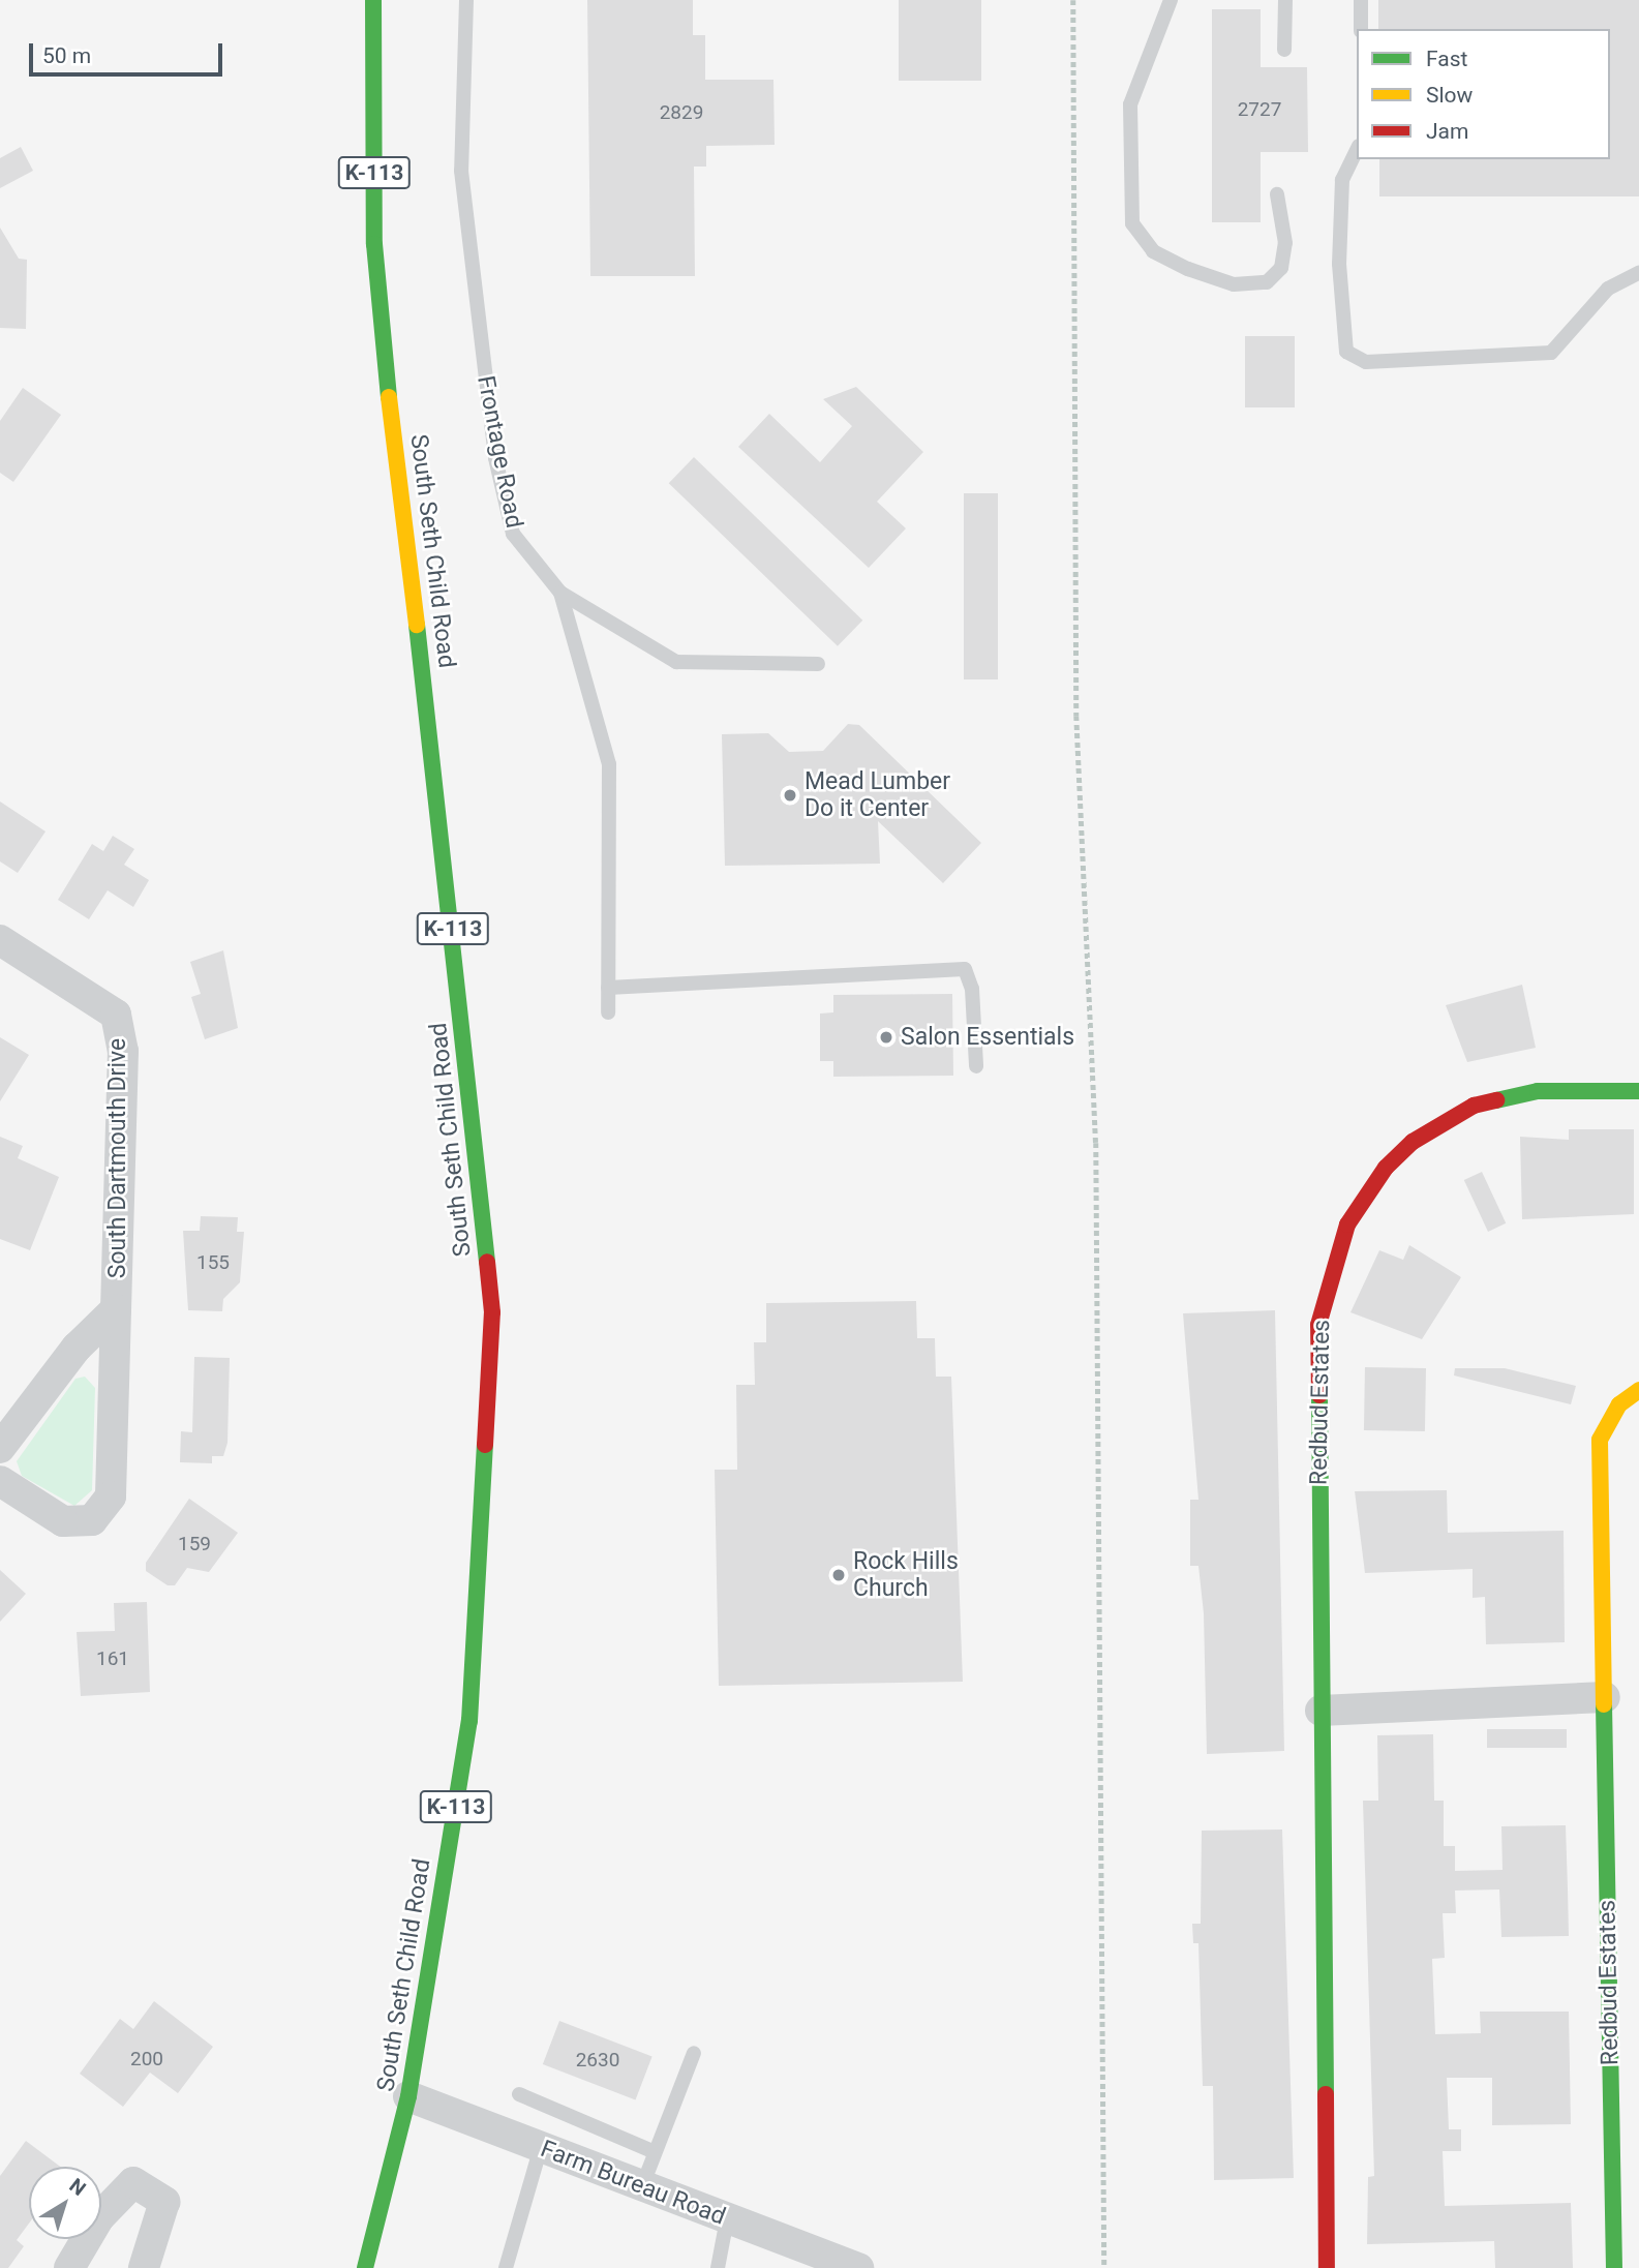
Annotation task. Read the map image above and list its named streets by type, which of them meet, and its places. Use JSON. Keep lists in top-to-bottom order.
{
  "streets": {
    "street": [
      "K-113",
      "South Seth Child Road",
      "South Dartmouth Drive",
      "Redbud Estates",
      "Farm Bureau Road"
    ],
    "lane": ["Frontage Road"]
  },
  "crossings": [
    ["South Seth Child Road", "Farm Bureau Road"]
  ],
  "places": ["Mead Lumber Do it Center", "Salon Essentials", "Rock Hills Church"],
  "house_numbers": [
    "2727",
    "2829",
    "155",
    "159",
    "161",
    "200",
    "2630"
  ],
  "legend": ["Fast", "Slow", "Jam"],
  "scale_bar": "50 m",
  "north": "top right"
}
